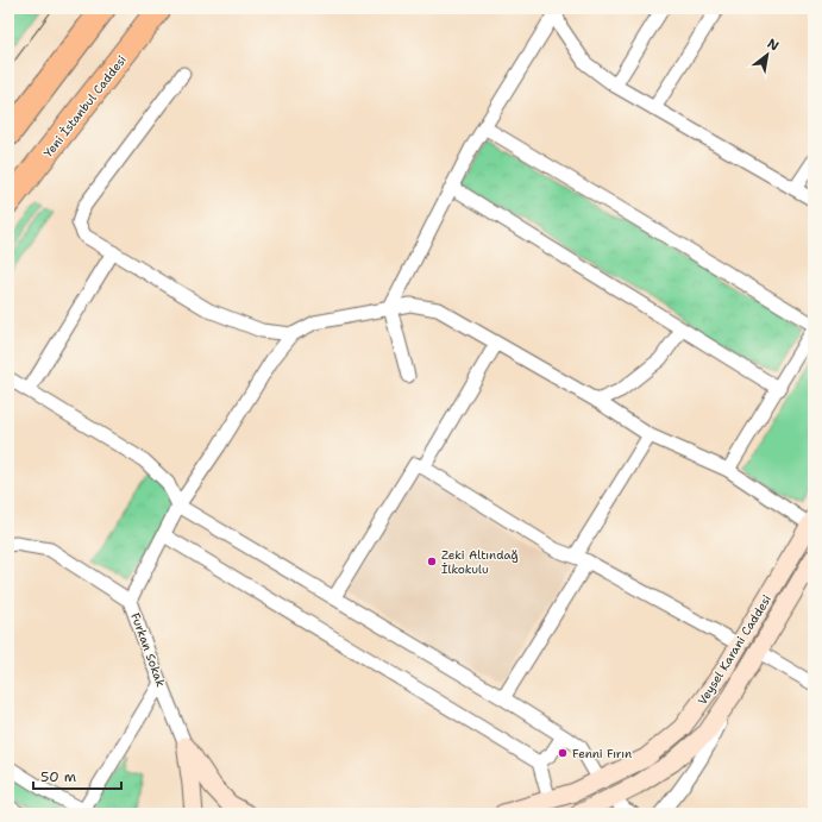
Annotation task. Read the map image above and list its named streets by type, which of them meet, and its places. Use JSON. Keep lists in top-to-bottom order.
{
  "streets": {
    "highway": ["Yeni İstanbul Caddesi"],
    "main road": ["Veysel Karani Caddesi"],
    "street": ["Furkan Sokak"]
  },
  "places": ["Zeki Altındağ İlkokulu", "Fenni Fırın"],
  "scale_bar": "50 m",
  "north": "top right"
}
